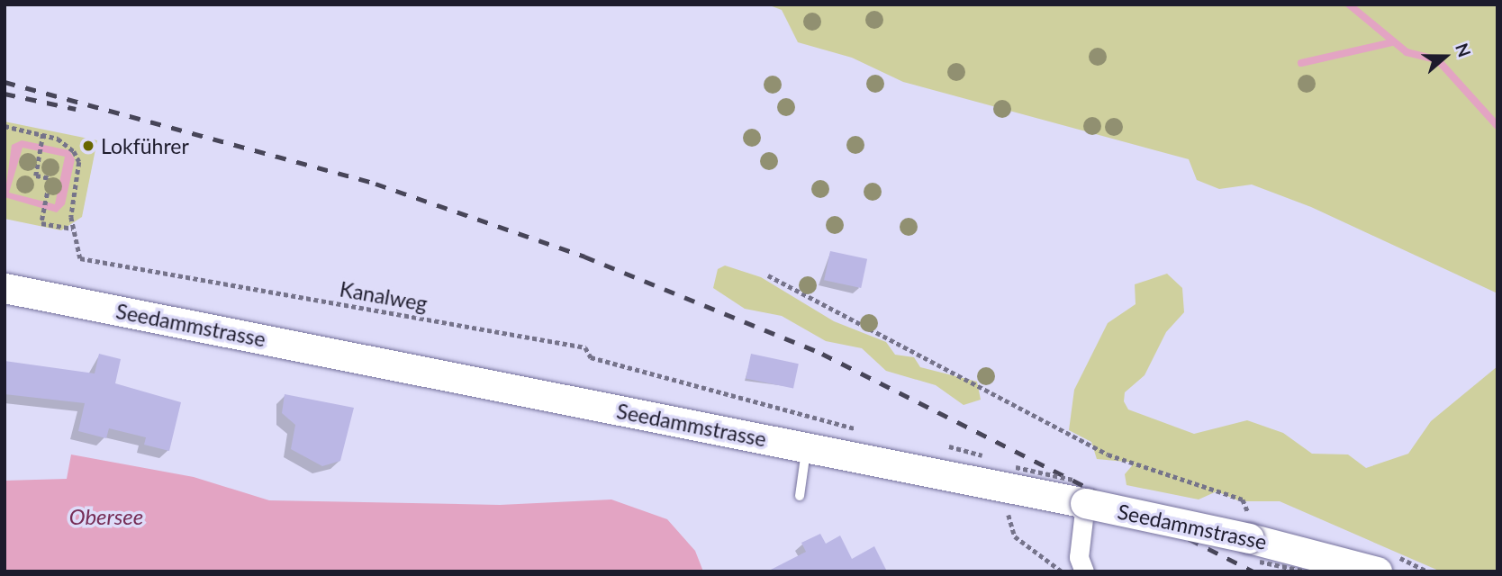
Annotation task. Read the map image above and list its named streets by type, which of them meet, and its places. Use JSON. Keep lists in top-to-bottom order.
{
  "streets": {
    "main road": ["Seedammstrasse"],
    "path": ["Kanalweg"]
  },
  "water": ["Obersee"],
  "places": ["Lokführer"],
  "north": "right"
}
